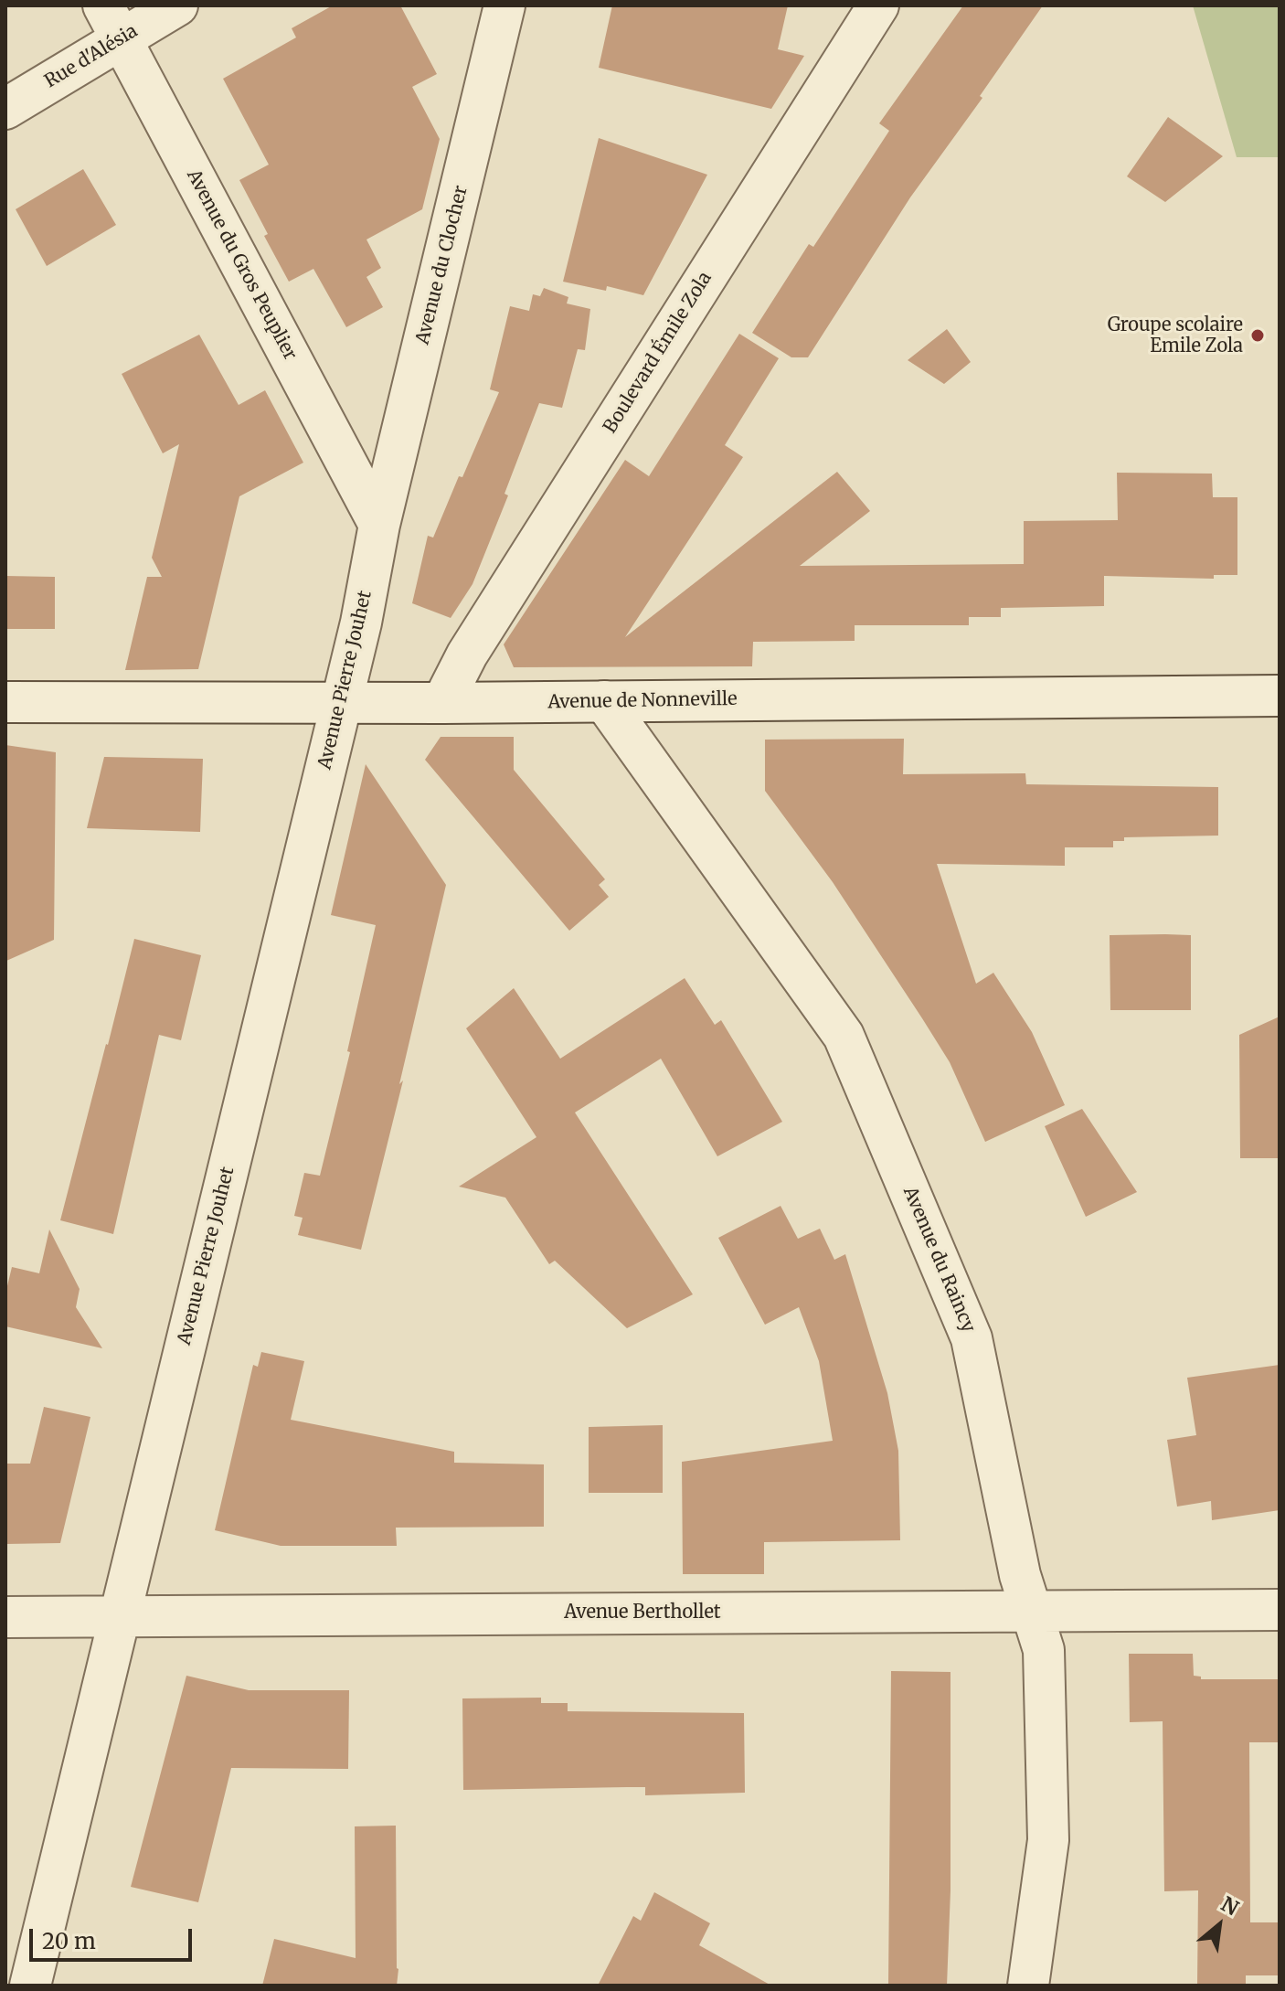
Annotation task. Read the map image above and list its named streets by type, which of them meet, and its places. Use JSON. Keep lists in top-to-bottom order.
{
  "streets": {
    "street": [
      "Rue d'Alésia",
      "Avenue du Gros Peuplier",
      "Avenue du Clocher",
      "Boulevard Émile Zola",
      "Avenue Pierre Jouhet",
      "Avenue de Nonneville",
      "Avenue du Raincy",
      "Avenue Berthollet"
    ]
  },
  "crossings": [
    ["Rue d'Alésia", "Avenue du Gros Peuplier"],
    ["Avenue du Gros Peuplier", "Avenue du Clocher"],
    ["Avenue du Gros Peuplier", "Avenue Pierre Jouhet"],
    ["Avenue du Clocher", "Avenue Pierre Jouhet"],
    ["Boulevard Émile Zola", "Avenue de Nonneville"],
    ["Avenue Pierre Jouhet", "Avenue de Nonneville"],
    ["Avenue Pierre Jouhet", "Avenue Berthollet"],
    ["Avenue de Nonneville", "Avenue du Raincy"],
    ["Avenue du Raincy", "Avenue Berthollet"]
  ],
  "places": ["Groupe scolaire Emile Zola"],
  "scale_bar": "20 m",
  "north": "top right"
}
